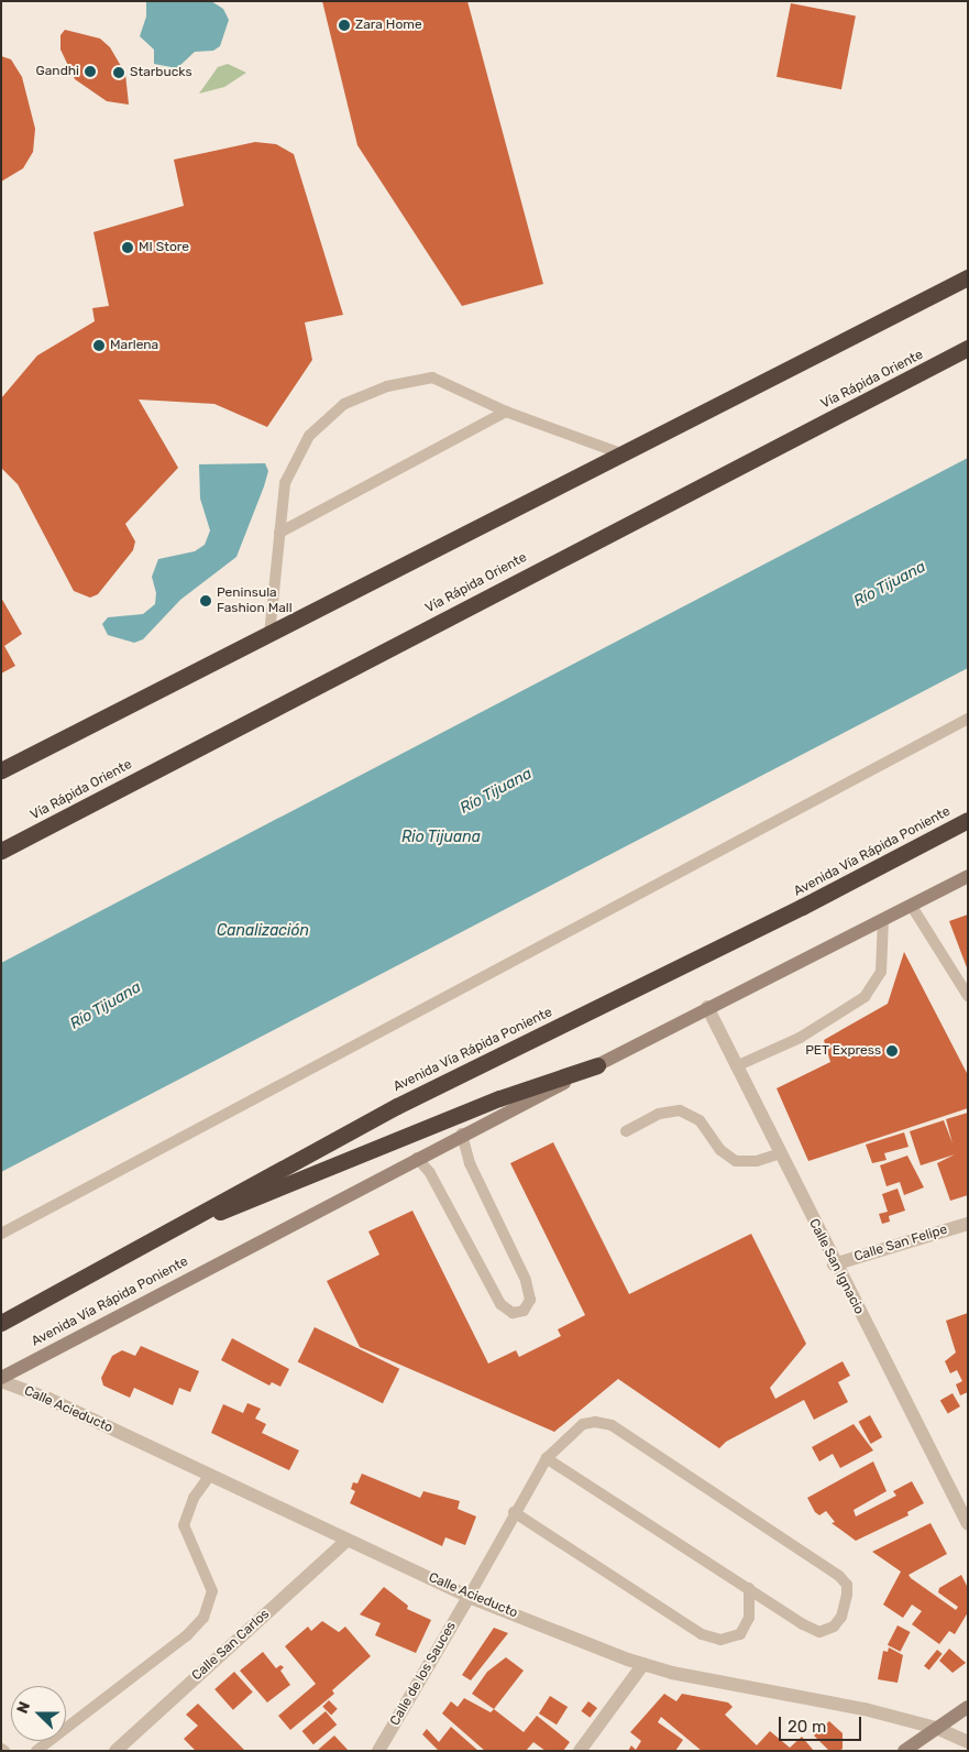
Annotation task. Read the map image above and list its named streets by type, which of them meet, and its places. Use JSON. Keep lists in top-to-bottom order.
{
  "streets": {
    "highway": ["Vía Rápida Oriente", "Avenida Vía Rápida Poniente"],
    "street": [
      "Calle San Felipe",
      "Calle San Ignacio",
      "Calle Acieducto",
      "Calle San Carlos",
      "Calle de los Sauces"
    ]
  },
  "crossings": [
    ["Avenida Vía Rápida Poniente", "Calle San Ignacio"],
    ["Avenida Vía Rápida Poniente", "Calle Acieducto"],
    ["Calle San Felipe", "Calle San Ignacio"],
    ["Calle Acieducto", "Calle San Carlos"],
    ["Calle Acieducto", "Calle de los Sauces"]
  ],
  "water": ["Río Tijuana", "Rio Tijuana", "Canalización"],
  "places": [
    "Zara Home",
    "Gandhi",
    "Starbucks",
    "MI Store",
    "Marlena",
    "Peninsula Fashion Mall",
    "PET Express"
  ],
  "scale_bar": "20 m",
  "north": "left"
}
